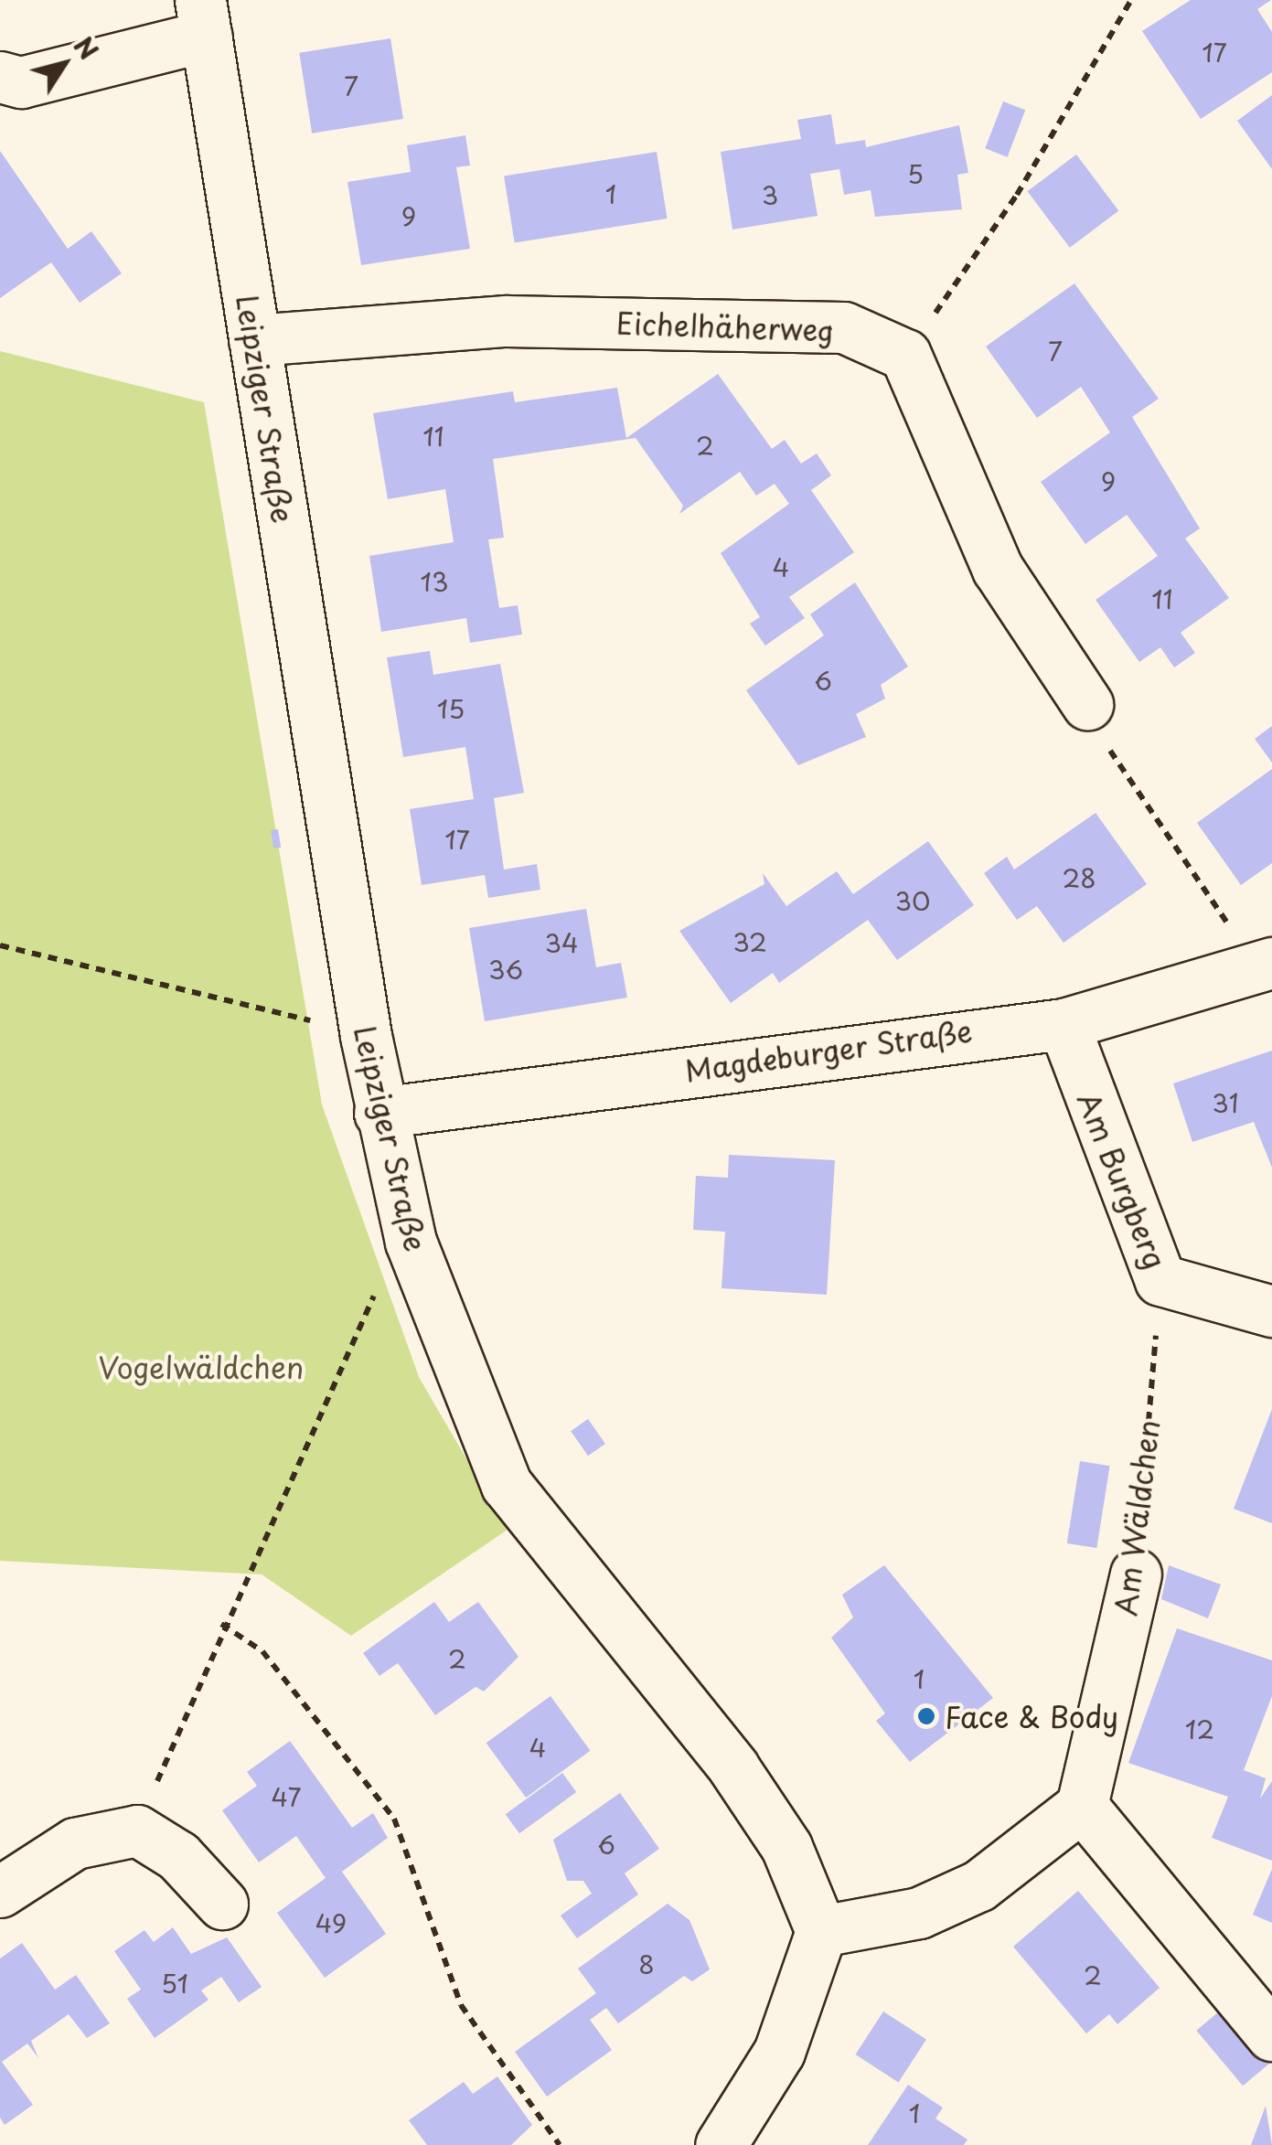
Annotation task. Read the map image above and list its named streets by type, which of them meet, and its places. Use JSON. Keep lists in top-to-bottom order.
{
  "streets": {
    "street": [
      "Eichelhäherweg",
      "Leipziger Straße",
      "Magdeburger Straße",
      "Am Burgberg",
      "Am Wäldchen"
    ]
  },
  "crossings": [
    ["Eichelhäherweg", "Leipziger Straße"],
    ["Leipziger Straße", "Magdeburger Straße"],
    ["Magdeburger Straße", "Am Burgberg"],
    ["Am Burgberg", "Am Wäldchen"]
  ],
  "parks": ["Vogelwäldchen"],
  "places": ["Face & Body"],
  "house_numbers": [
    "17",
    "7",
    "5",
    "1",
    "3",
    "9",
    "7",
    "11",
    "2",
    "9",
    "4",
    "13",
    "11",
    "6",
    "15",
    "17",
    "28",
    "30",
    "32",
    "34",
    "36",
    "31",
    "2",
    "1",
    "12",
    "4",
    "47",
    "6",
    "49",
    "8",
    "2",
    "51",
    "1"
  ],
  "north": "top right"
}
